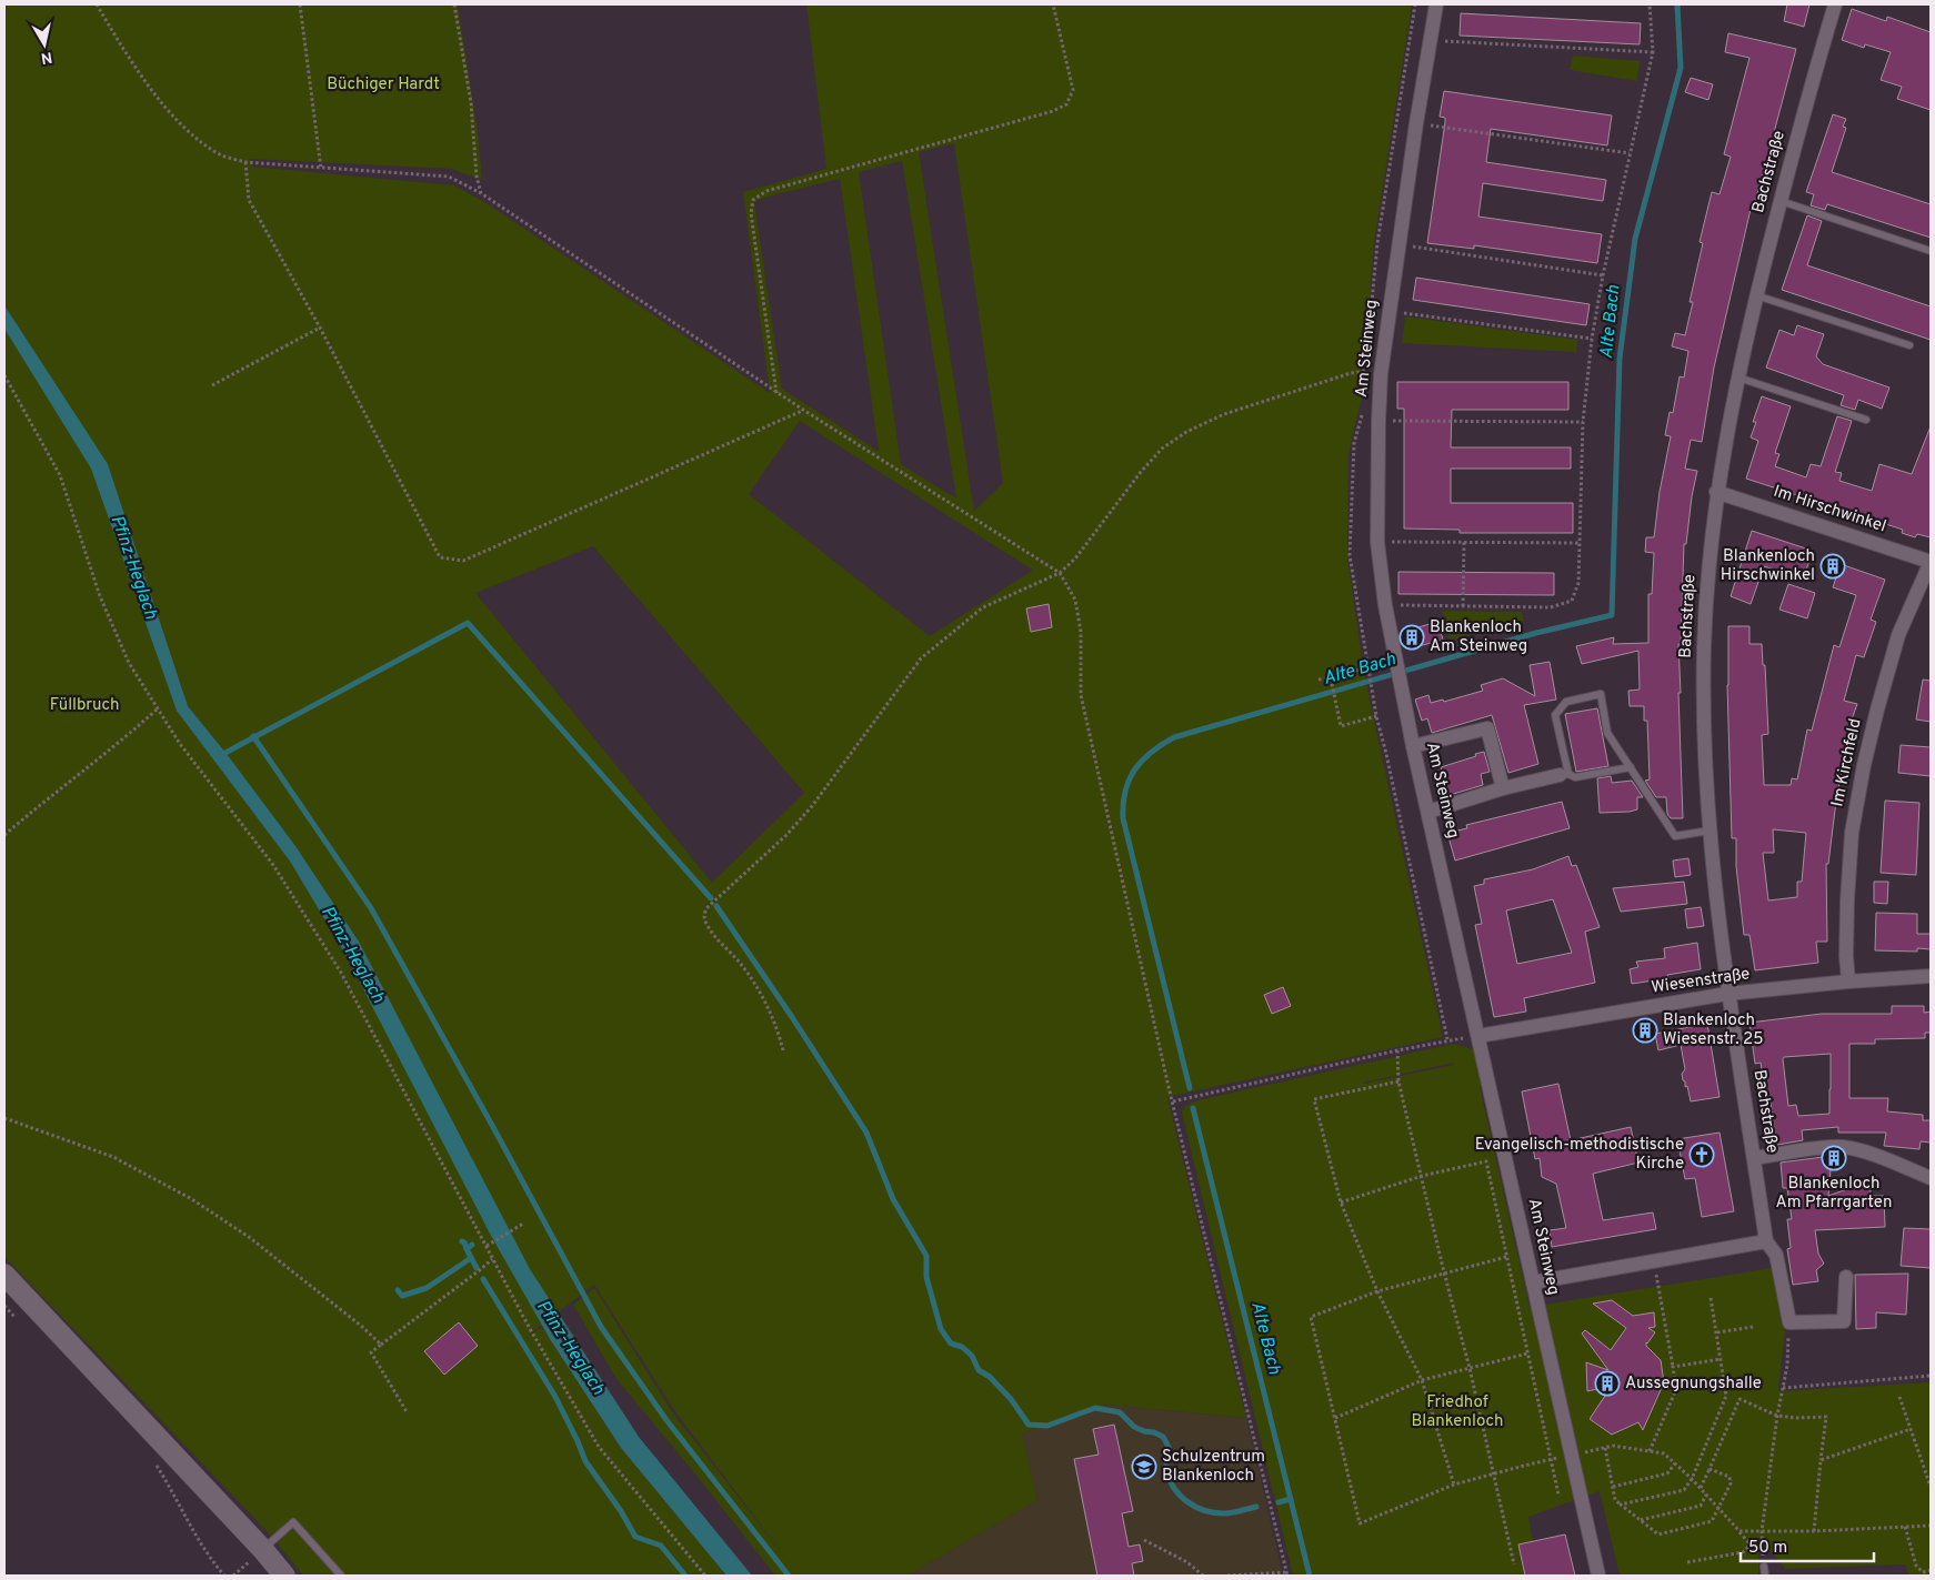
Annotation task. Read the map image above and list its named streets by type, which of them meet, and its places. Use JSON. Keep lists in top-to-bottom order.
{
  "streets": {
    "street": [
      "Bachstraße",
      "Am Steinweg",
      "Im Hirschwinkel",
      "Im Kirchfeld",
      "Wiesenstraße"
    ]
  },
  "crossings": [
    ["Bachstraße", "Im Hirschwinkel"],
    ["Bachstraße", "Wiesenstraße"],
    ["Am Steinweg", "Wiesenstraße"],
    ["Im Hirschwinkel", "Im Kirchfeld"],
    ["Im Kirchfeld", "Wiesenstraße"]
  ],
  "water": ["Alte Bach", "Pfinz-Heglach"],
  "parks": ["Büchiger Hardt", "Füllbruch", "Friedhof Blankenloch"],
  "places": {
    "building": [
      "Blankenloch Hirschwinkel",
      "Blankenloch Am Steinweg",
      "Blankenloch Wiesenstr. 25",
      "Blankenloch Am Pfarrgarten",
      "Aussegnungshalle"
    ],
    "church": ["Evangelisch-methodistische Kirche"],
    "school or university": ["Schulzentrum Blankenloch"]
  },
  "scale_bar": "50 m",
  "north": "bottom"
}
